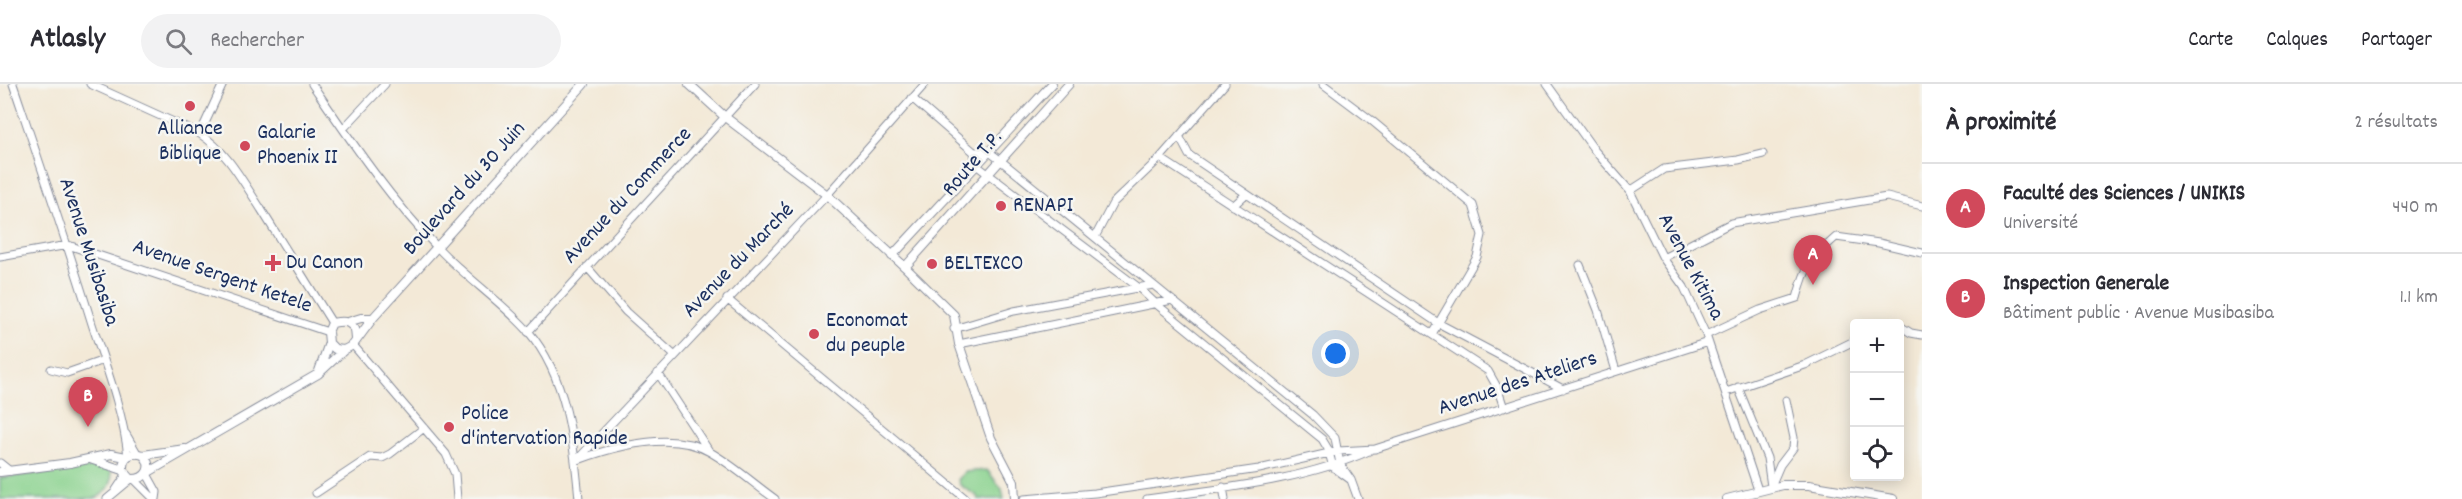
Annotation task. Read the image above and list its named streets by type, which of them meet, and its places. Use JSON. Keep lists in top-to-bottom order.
{
  "streets": {
    "street": [
      "Route T.P.",
      "Boulevard du 30 Juin",
      "Avenue du Commerce",
      "Avenue Musibasiba",
      "Avenue du Marché",
      "Avenue Kitima",
      "Avenue Sergent Ketele",
      "Avenue des Ateliers"
    ]
  },
  "crossings": [
    ["Boulevard du 30 Juin", "Avenue Sergent Ketele"],
    ["Avenue Musibasiba", "Avenue Sergent Ketele"],
    ["Avenue Kitima", "Avenue des Ateliers"]
  ],
  "places": {
    "other": [
      "Alliance Biblique",
      "Galarie Phoenix II",
      "RENAPI",
      "BELTEXCO",
      "Economat du peuple",
      "Police d'intervation Rapide"
    ],
    "health": ["Du Canon"]
  },
  "page": {
    "header": "Atlasly",
    "search": "Rechercher",
    "nav": ["Carte", "Calques", "Partager"],
    "heading": ["À proximité", "2 résultats"],
    "list": [
      {
        "mark": "A",
        "name": "Faculté des Sciences / UNIKIS",
        "note": "Université",
        "value": "440 m"
      },
      {
        "mark": "B",
        "name": "Inspection Generale",
        "note": "Bâtiment public · Avenue Musibasiba",
        "value": "1.1 km"
      }
    ],
    "pins": ["A", "B"],
    "map_buttons": ["+", "−"]
  }
}
